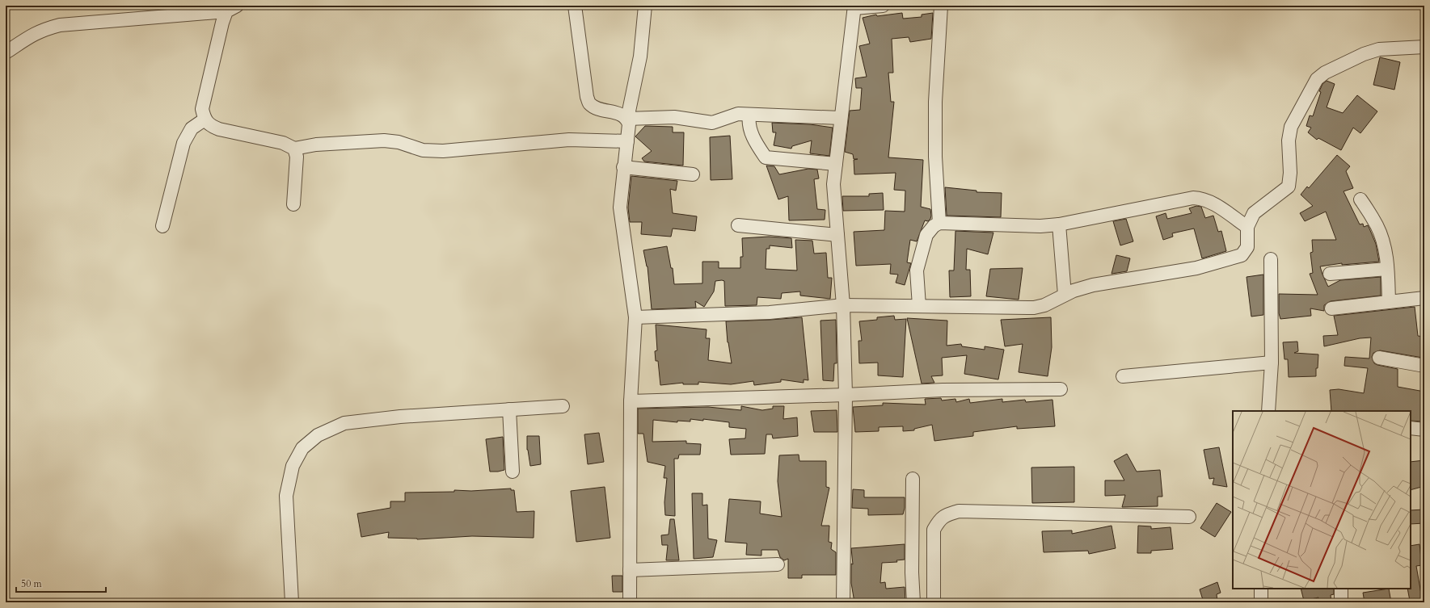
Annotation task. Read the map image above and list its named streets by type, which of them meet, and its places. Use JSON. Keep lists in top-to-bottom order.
{
  "scale_bar": "50 m"
}
